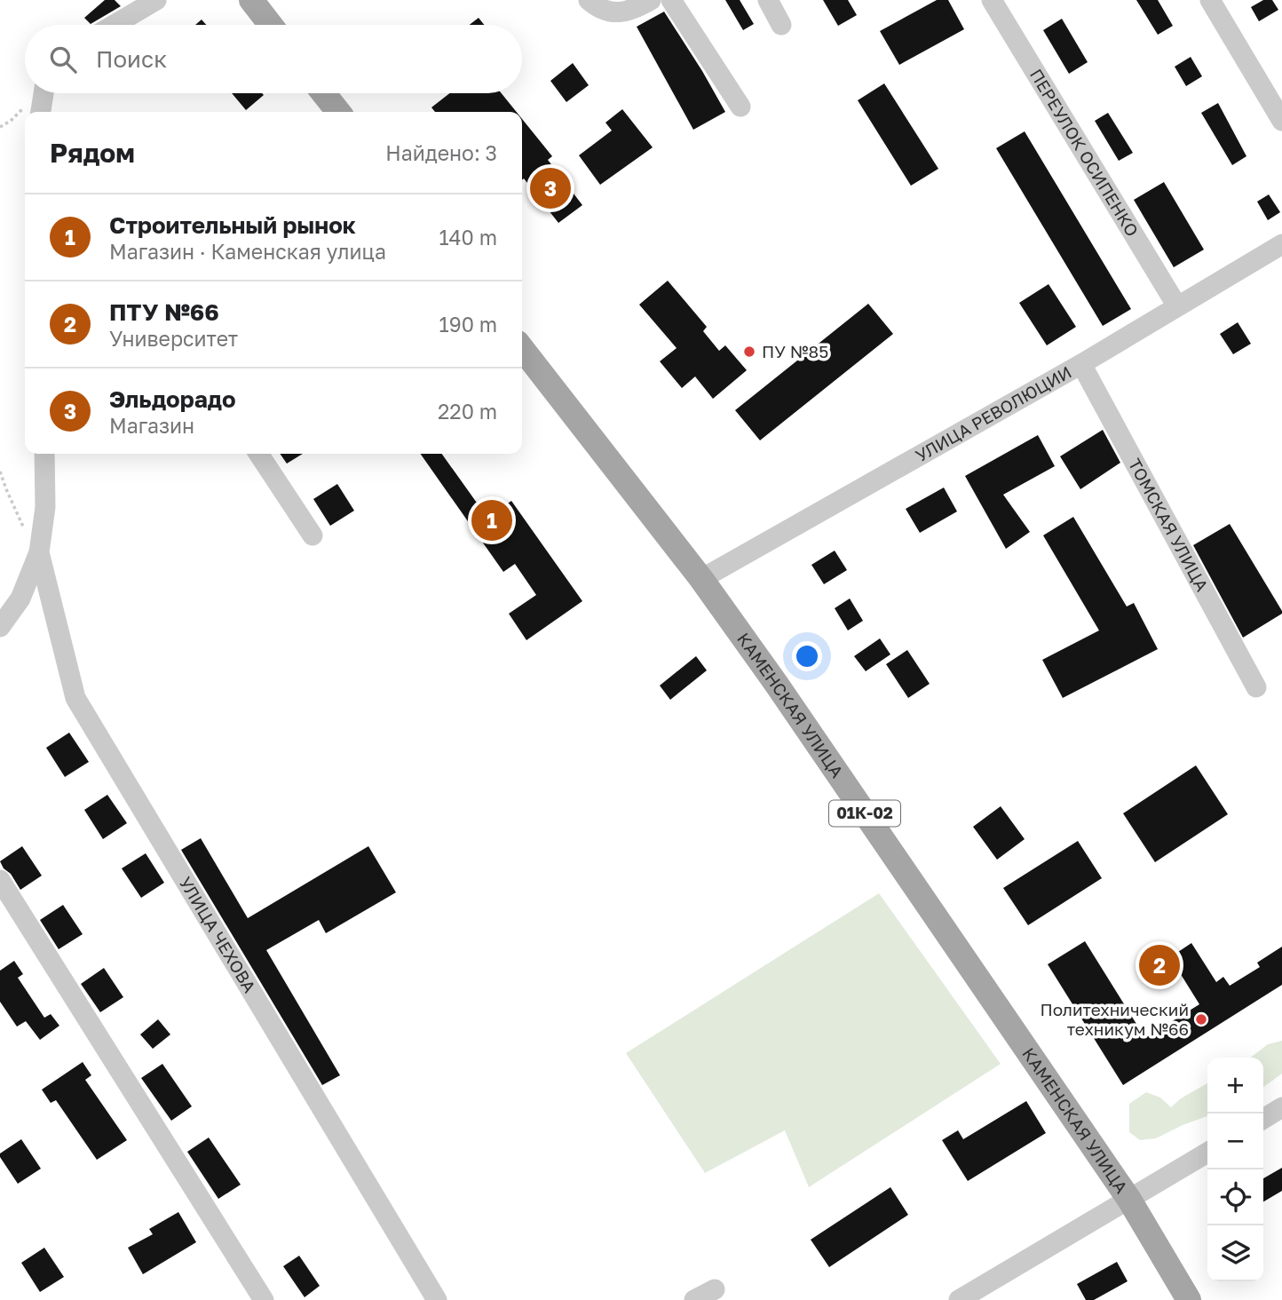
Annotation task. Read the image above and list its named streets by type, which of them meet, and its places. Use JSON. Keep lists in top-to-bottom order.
{
  "streets": {
    "main road": ["КАМЕНСКАЯ УЛИЦА", "01К-02"],
    "street": [
      "ПЕРЕУЛОК ОСИПЕНКО",
      "УЛИЦА РЕВОЛЮЦИИ",
      "ТОМСКАЯ УЛИЦА",
      "УЛИЦА ЧЕХОВА"
    ]
  },
  "crossings": [
    ["ПЕРЕУЛОК ОСИПЕНКО", "УЛИЦА РЕВОЛЮЦИИ"],
    ["УЛИЦА РЕВОЛЮЦИИ", "ТОМСКАЯ УЛИЦА"],
    ["УЛИЦА РЕВОЛЮЦИИ", "КАМЕНСКАЯ УЛИЦА"]
  ],
  "places": ["ПУ №85", "Политехнический техникум №66"],
  "page": {
    "search": "Поиск",
    "heading": ["Рядом", "Найдено: 3"],
    "pins": ["3", "1", "2"],
    "list": [
      {
        "mark": "1",
        "name": "Строительный рынок",
        "note": "Магазин · Каменская улица",
        "value": "140 m"
      },
      {
        "mark": "2",
        "name": "ПТУ №66",
        "note": "Университет",
        "value": "190 m"
      },
      {
        "mark": "3",
        "name": "Эльдорадо",
        "note": "Магазин",
        "value": "220 m"
      }
    ],
    "map_buttons": ["+", "−"]
  }
}
